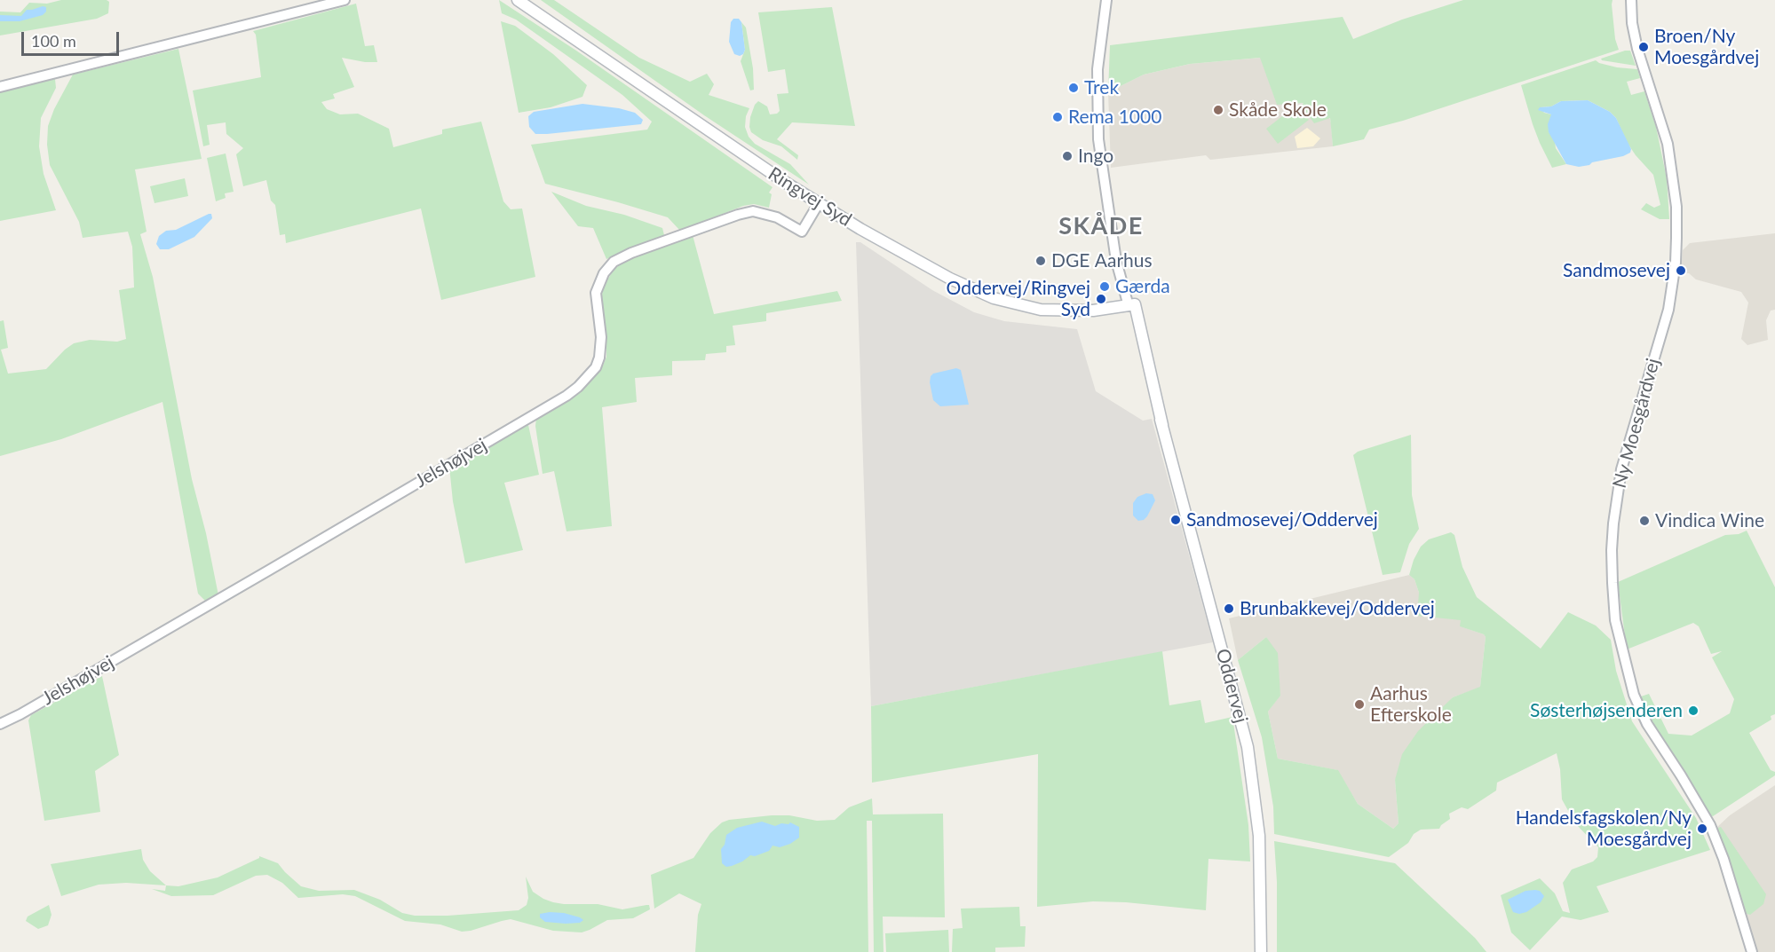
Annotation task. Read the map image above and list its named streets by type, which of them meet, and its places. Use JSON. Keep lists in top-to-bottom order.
{
  "streets": {
    "main road": ["Ringvej Syd", "Oddervej"],
    "street": ["Ny Moesgårdvej", "Jelshøjvej"]
  },
  "crossings": [
    ["Ringvej Syd", "Jelshøjvej"],
    ["Ringvej Syd", "Oddervej"]
  ],
  "districts": ["SKÅDE"],
  "places": [
    "Broen/Ny Moesgårdvej",
    "Trek",
    "Skåde Skole",
    "Rema 1000",
    "Ingo",
    "DGE Aarhus",
    "Sandmosevej",
    "Gærda",
    "Oddervej/Ringvej Syd",
    "Sandmosevej/Oddervej",
    "Vindica Wine",
    "Brunbakkevej/Oddervej",
    "Aarhus Efterskole",
    "Søsterhøjsenderen",
    "Handelsfagskolen/Ny Moesgårdvej"
  ],
  "scale_bar": "100 m"
}
